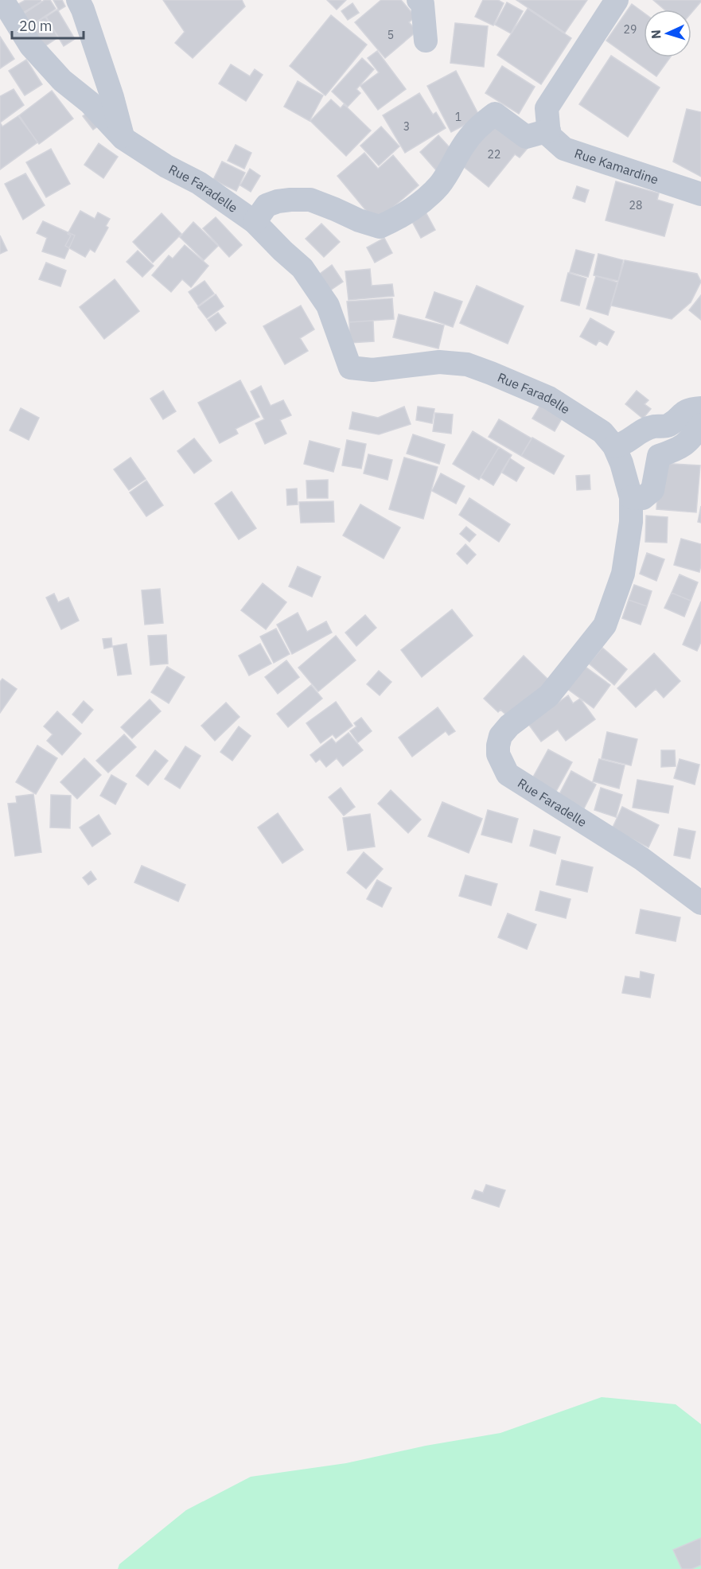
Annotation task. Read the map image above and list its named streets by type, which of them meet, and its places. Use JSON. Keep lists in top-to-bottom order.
{
  "streets": {
    "street": ["Rue Kamardine", "Rue Faradelle"]
  },
  "house_numbers": [
    "29",
    "5",
    "1",
    "3",
    "22",
    "28"
  ],
  "scale_bar": "20 m",
  "north": "left"
}
